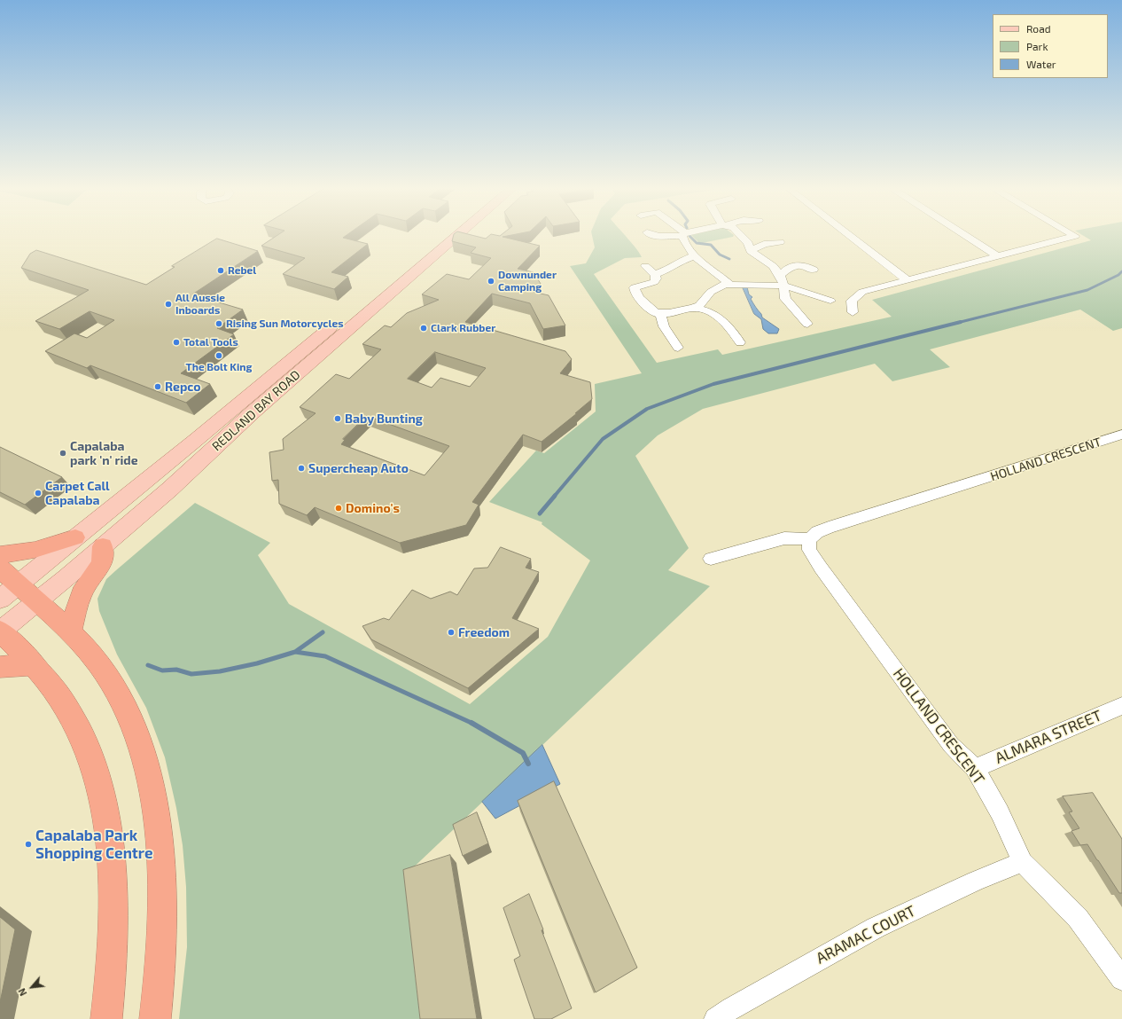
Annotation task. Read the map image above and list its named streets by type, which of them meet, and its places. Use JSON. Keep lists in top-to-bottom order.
{
  "streets": {
    "main road": ["REDLAND BAY ROAD"],
    "street": ["HOLLAND CRESCENT", "ALMARA STREET", "ARAMAC COURT"]
  },
  "crossings": [
    ["HOLLAND CRESCENT", "ALMARA STREET"],
    ["HOLLAND CRESCENT", "ARAMAC COURT"]
  ],
  "places": [
    "Rebel",
    "Downunder Camping",
    "All Aussie Inboards",
    "Rising Sun Motorcycles",
    "Clark Rubber",
    "Total Tools",
    "The Bolt King",
    "Repco",
    "Baby Bunting",
    "Capalaba park 'n' ride",
    "Supercheap Auto",
    "Carpet Call Capalaba",
    "Domino's",
    "Freedom",
    "Capalaba Park Shopping Centre"
  ],
  "legend": ["Road", "Park", "Water"],
  "north": "bottom left"
}
